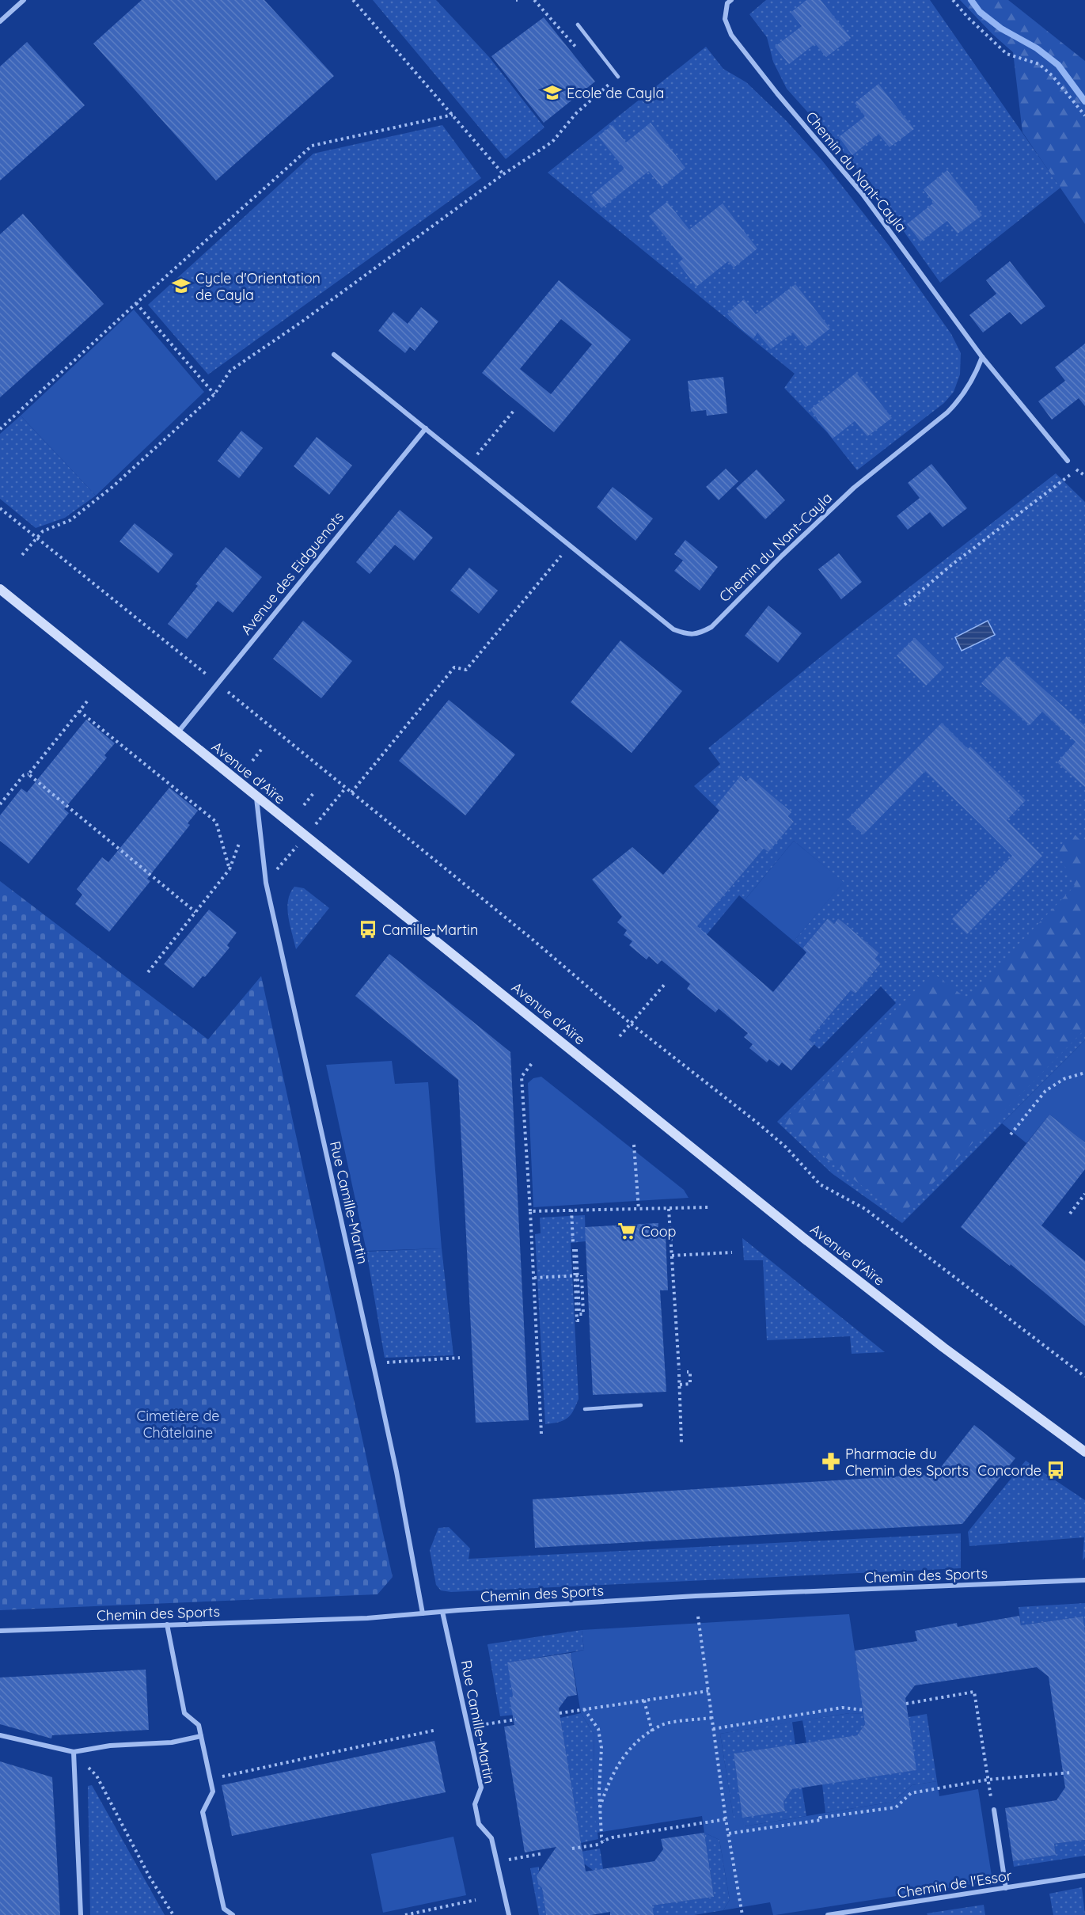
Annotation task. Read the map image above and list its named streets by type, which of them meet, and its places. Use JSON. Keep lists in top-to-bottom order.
{
  "streets": {
    "main road": ["Avenue d'Aïre"],
    "street": [
      "Chemin du Nant-Cayla",
      "Avenue des Eidguenots",
      "Rue Camille-Martin",
      "Chemin des Sports",
      "Chemin de l'Essor"
    ]
  },
  "crossings": [
    ["Avenue des Eidguenots", "Avenue d'Aïre"],
    ["Avenue d'Aïre", "Rue Camille-Martin"],
    ["Rue Camille-Martin", "Chemin des Sports"]
  ],
  "parks": ["Cimetière de Châtelaine"],
  "places": {
    "school or university": ["Ecole de Cayla", "Cycle d'Orientation de Cayla"],
    "bus stop": ["Camille-Martin", "Concorde"],
    "supermarket": ["Coop"],
    "pharmacy": ["Pharmacie du Chemin des Sports"]
  }
}
